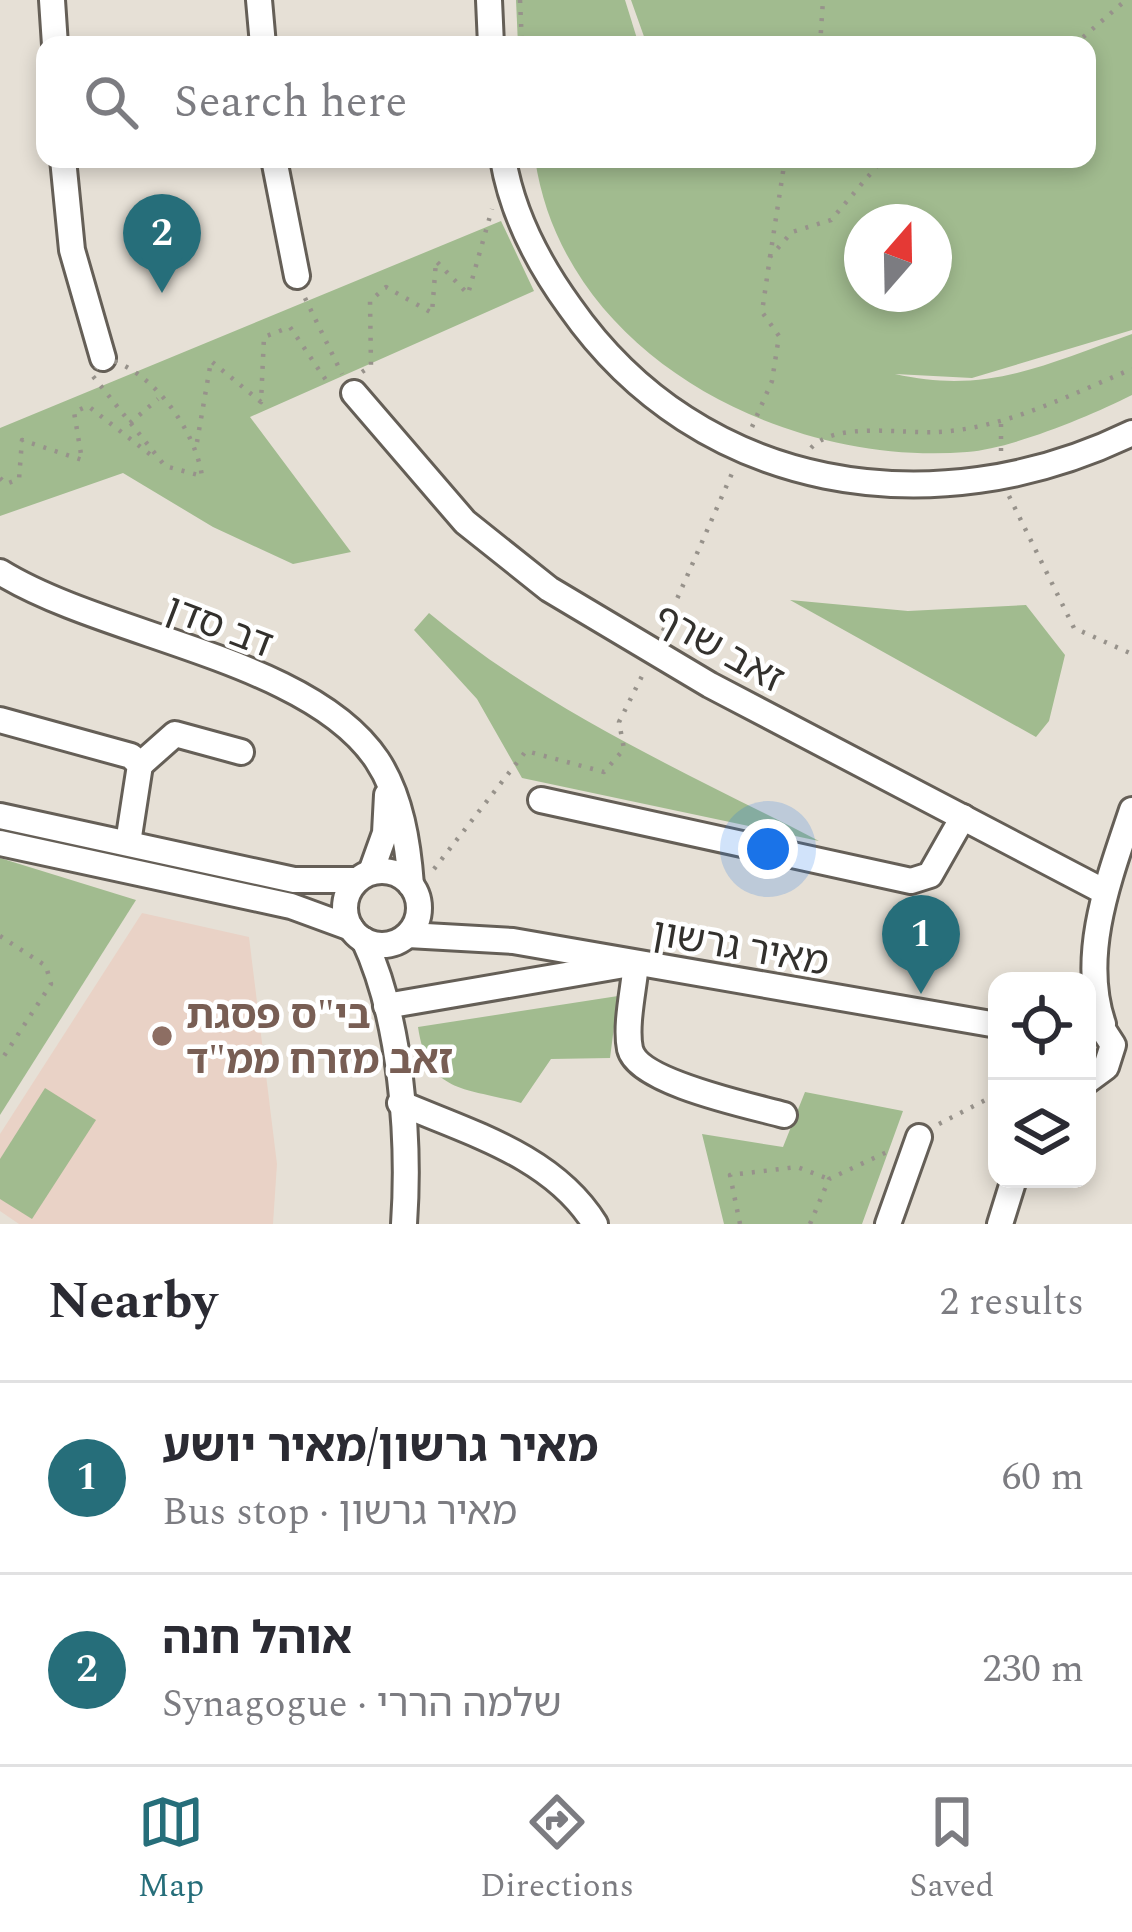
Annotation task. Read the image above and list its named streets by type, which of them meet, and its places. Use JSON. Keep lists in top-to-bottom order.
{
  "streets": {
    "street": ["דב סדן", "זאב שרף", "מאיר גרשון"]
  },
  "crossings": [
    ["דב סדן", "מאיר גרשון"]
  ],
  "places": ["בי\"ס פסגת זאב מזרח ממ\"ד"],
  "north": "top",
  "page": {
    "search": "Search here",
    "pins": ["2", "1"],
    "heading": ["Nearby", "2 results"],
    "list": [
      {
        "mark": "1",
        "name": "מאיר גרשון/מאיר יושע",
        "note": "Bus stop · מאיר גרשון",
        "value": "60 m"
      },
      {
        "mark": "2",
        "name": "אוהל חנה",
        "note": "Synagogue · שלמה הררי",
        "value": "230 m"
      }
    ],
    "nav": ["Map", "Directions", "Saved"]
  }
}
